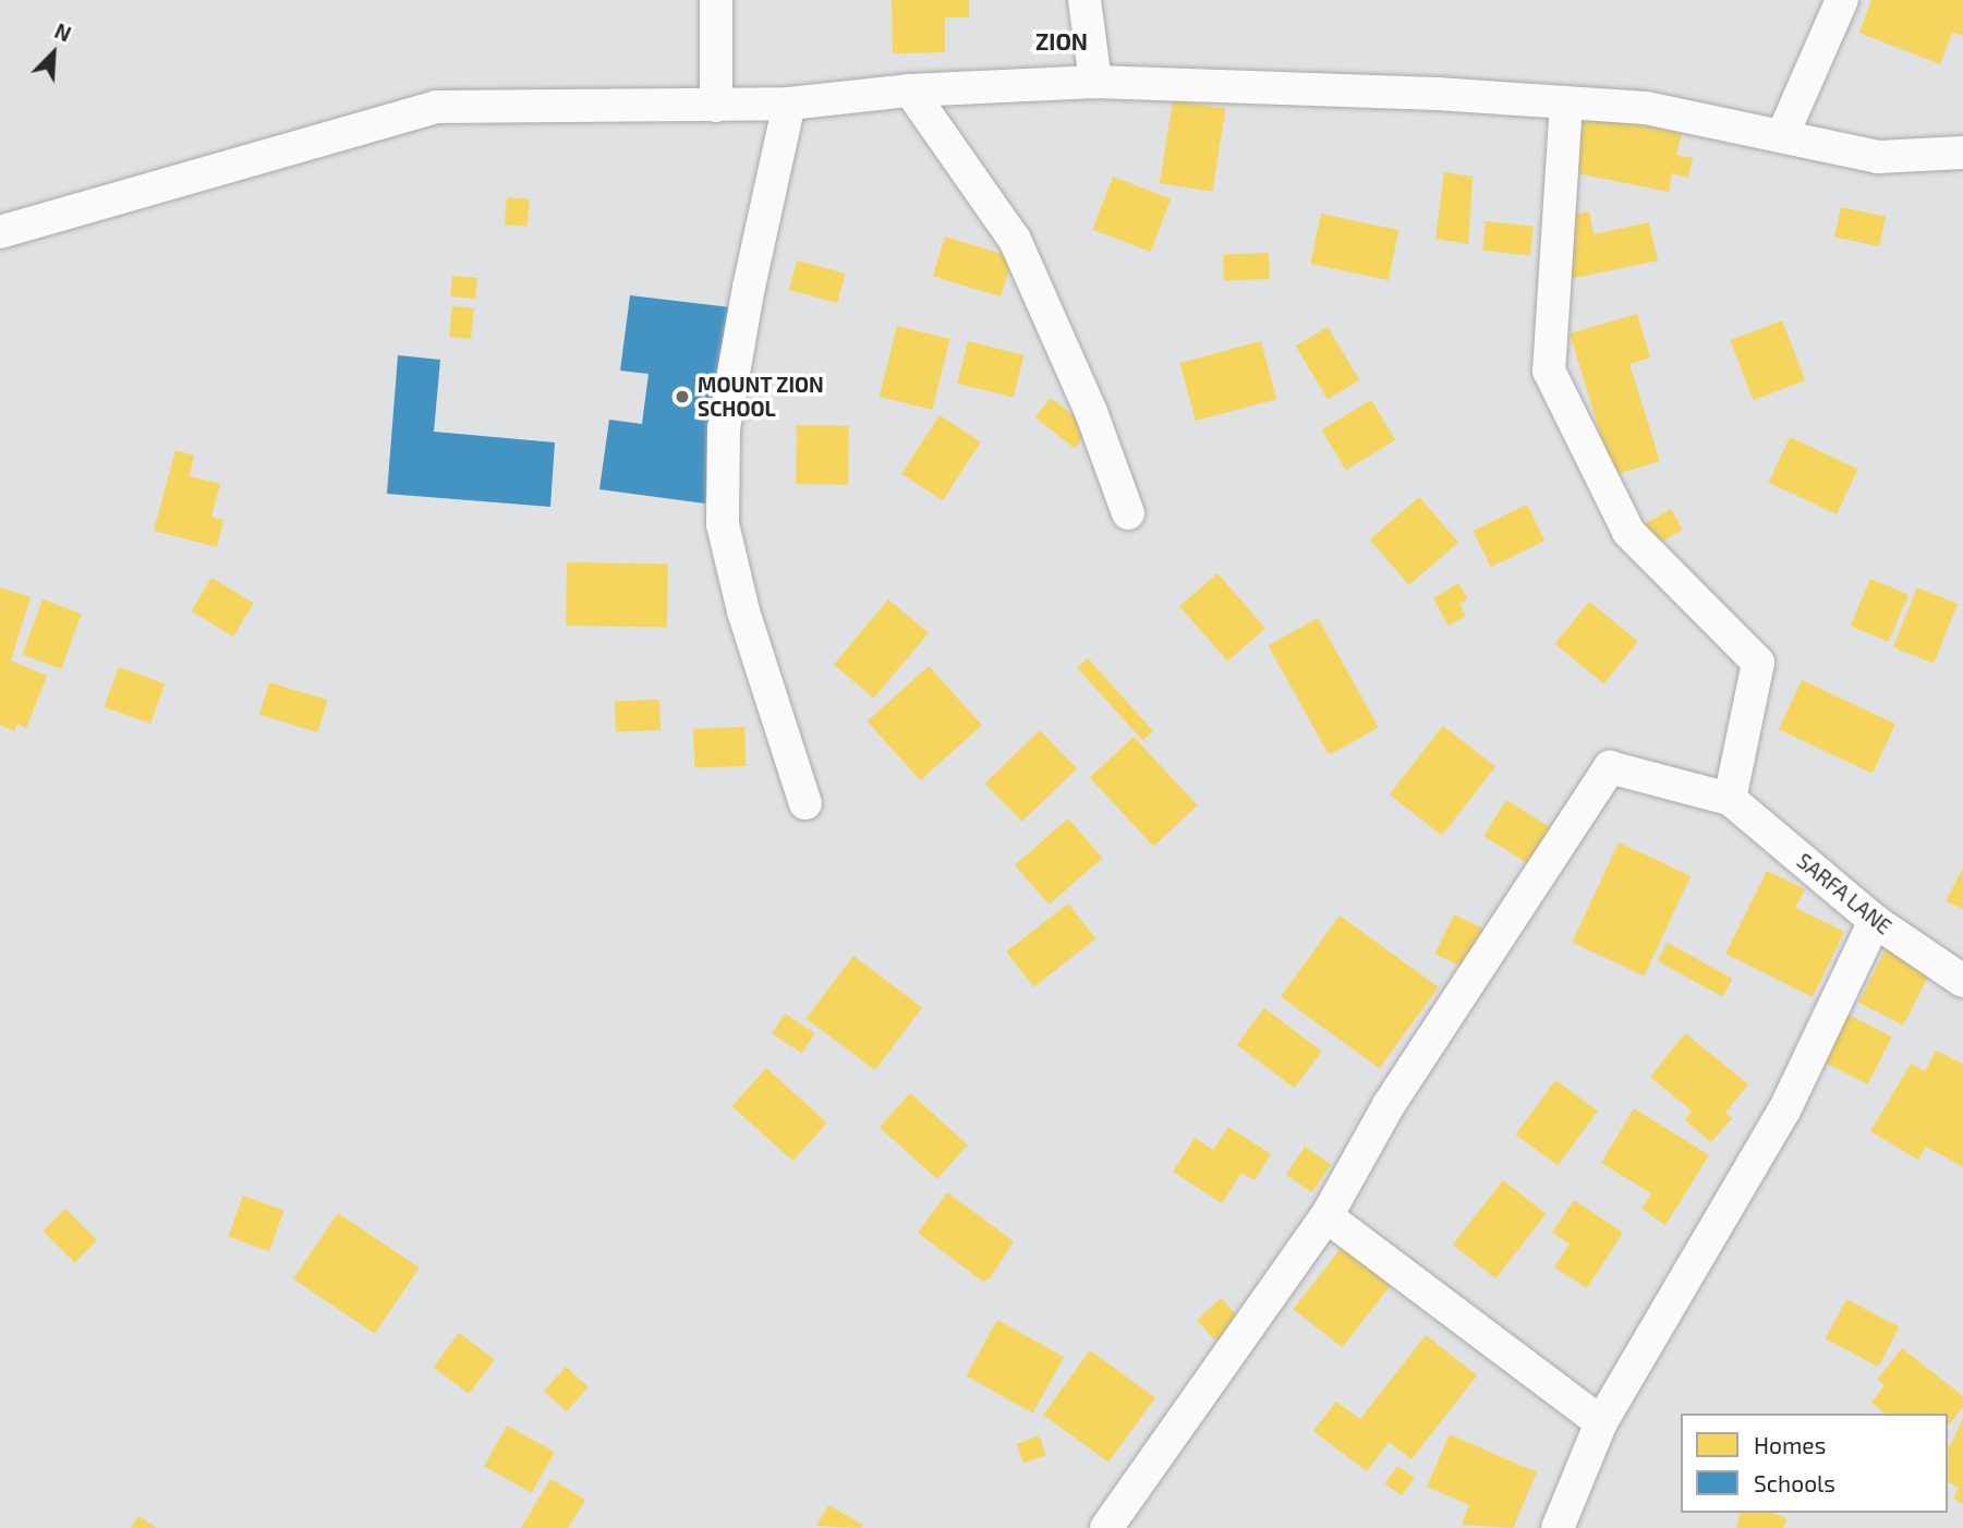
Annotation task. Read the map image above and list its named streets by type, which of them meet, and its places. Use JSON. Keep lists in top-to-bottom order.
{
  "streets": {
    "street": ["SARFA LANE"]
  },
  "districts": ["ZION"],
  "places": ["MOUNT ZION SCHOOL"],
  "legend": ["Homes", "Schools"],
  "north": "top right"
}
